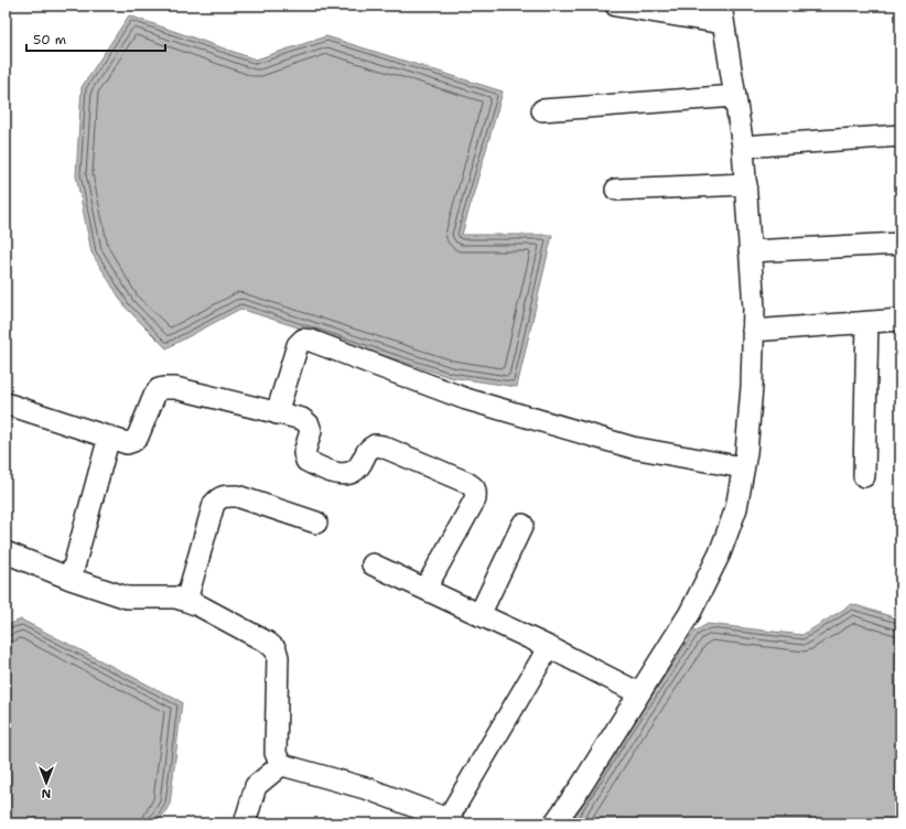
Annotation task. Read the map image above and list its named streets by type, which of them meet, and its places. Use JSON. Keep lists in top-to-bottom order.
{
  "scale_bar": "50 m",
  "north": "bottom"
}
